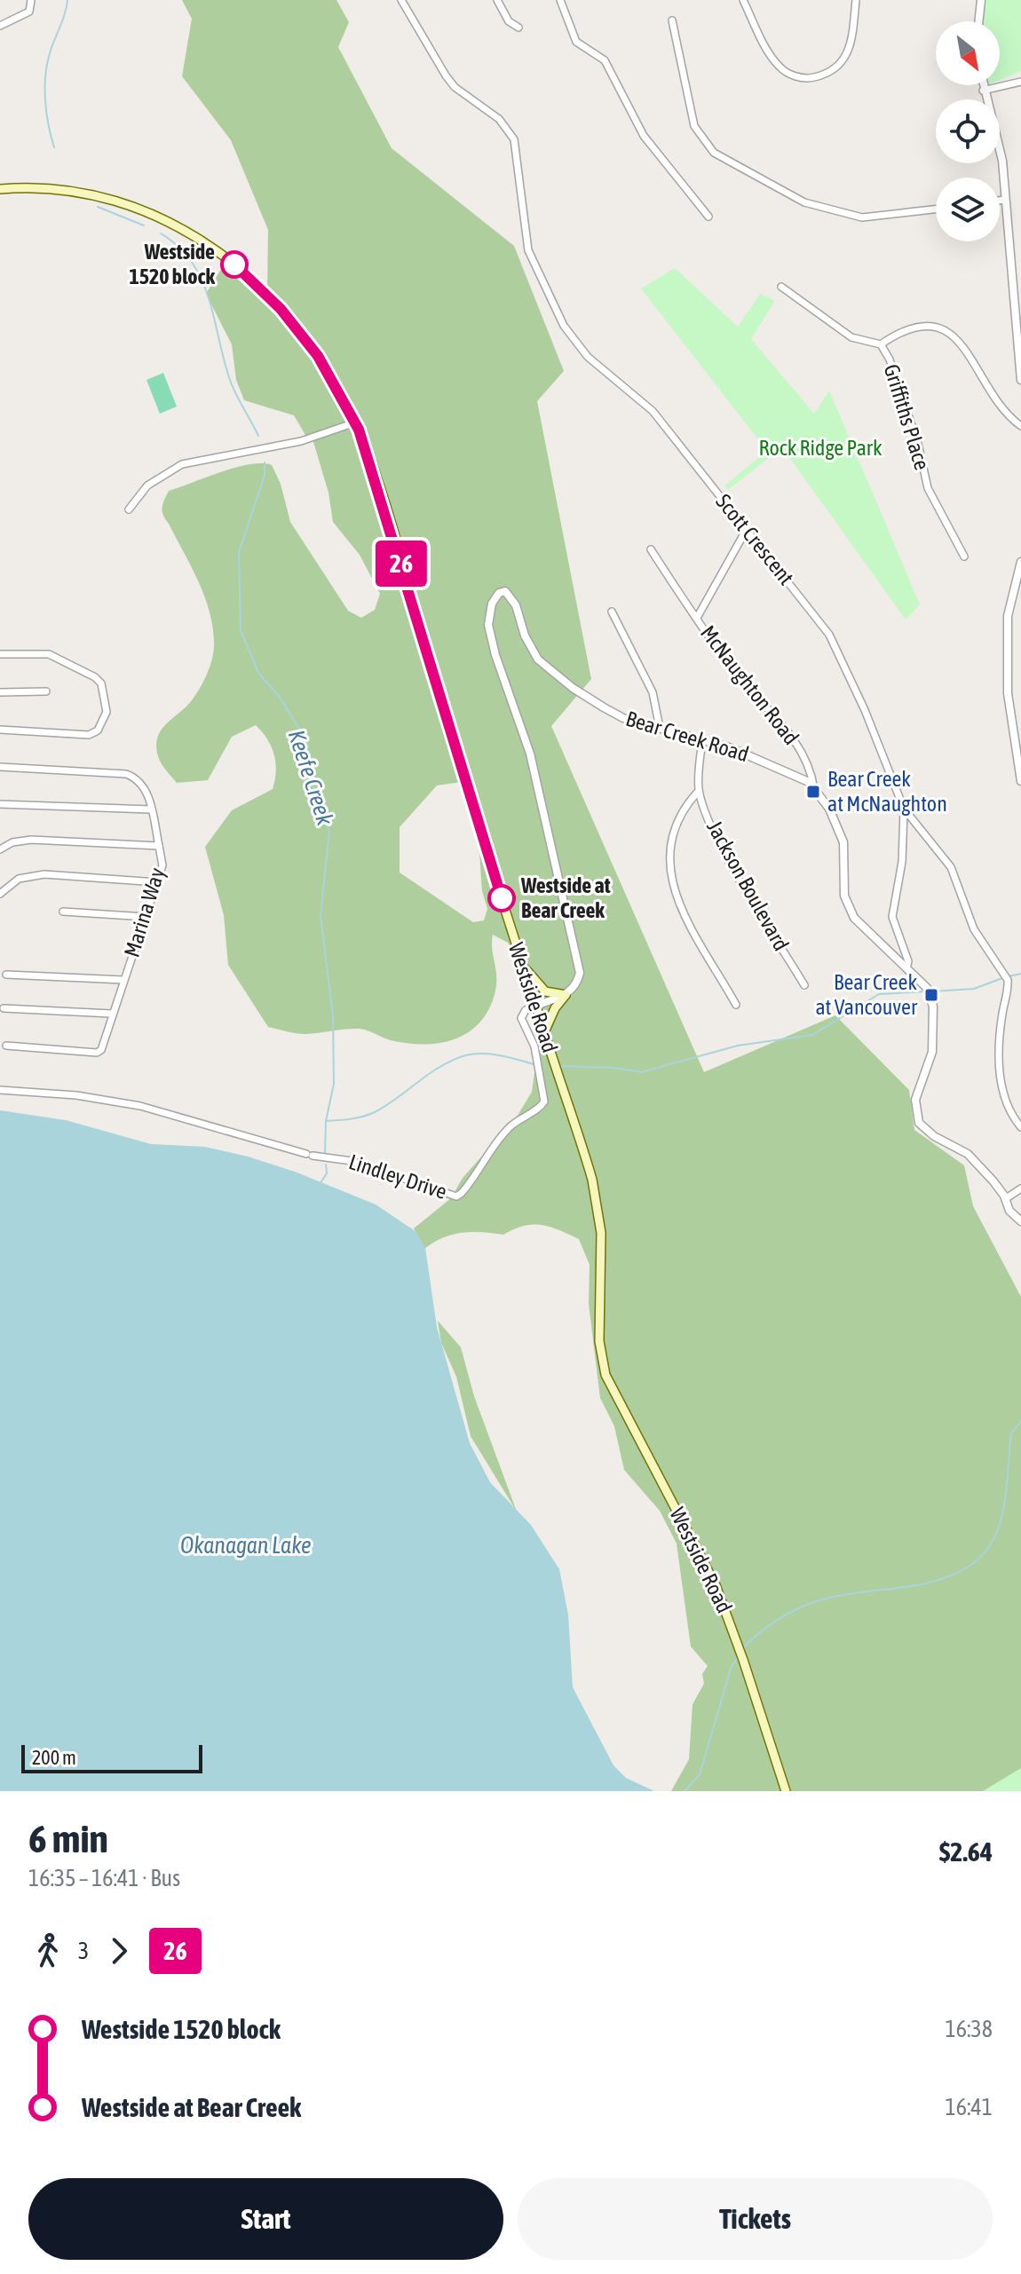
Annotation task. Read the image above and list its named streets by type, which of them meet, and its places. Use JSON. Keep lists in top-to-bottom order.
{
  "streets": {
    "main road": ["Westside Road"],
    "street": [
      "Griffiths Place",
      "Scott Crescent",
      "McNaughton Road",
      "Bear Creek Road",
      "Jackson Boulevard",
      "Marina Way",
      "Lindley Drive"
    ]
  },
  "crossings": [
    ["McNaughton Road", "Bear Creek Road"],
    ["Bear Creek Road", "Jackson Boulevard"],
    ["Westside Road", "Lindley Drive"]
  ],
  "water": ["Keefe Creek", "Okanagan Lake"],
  "parks": ["Rock Ridge Park"],
  "places": {
    "other": ["Westside 1520 block", "Westside at Bear Creek"],
    "transit": ["Bear Creek at McNaughton", "Bear Creek at Vancouver"]
  },
  "lines": ["bus line 26"],
  "scale_bar": "200 m",
  "north": "bottom right",
  "page": {
    "on_map": "26",
    "scale": "200 m",
    "heading": ["6 min", "16:35 – 16:41 · Bus", "$2.64"],
    "legs": ["3", "26"],
    "list": [
      {
        "name": "Westside 1520 block",
        "value": "16:38"
      },
      {
        "name": "Westside at Bear Creek",
        "value": "16:41"
      }
    ],
    "buttons": ["Start", "Tickets"]
  }
}
